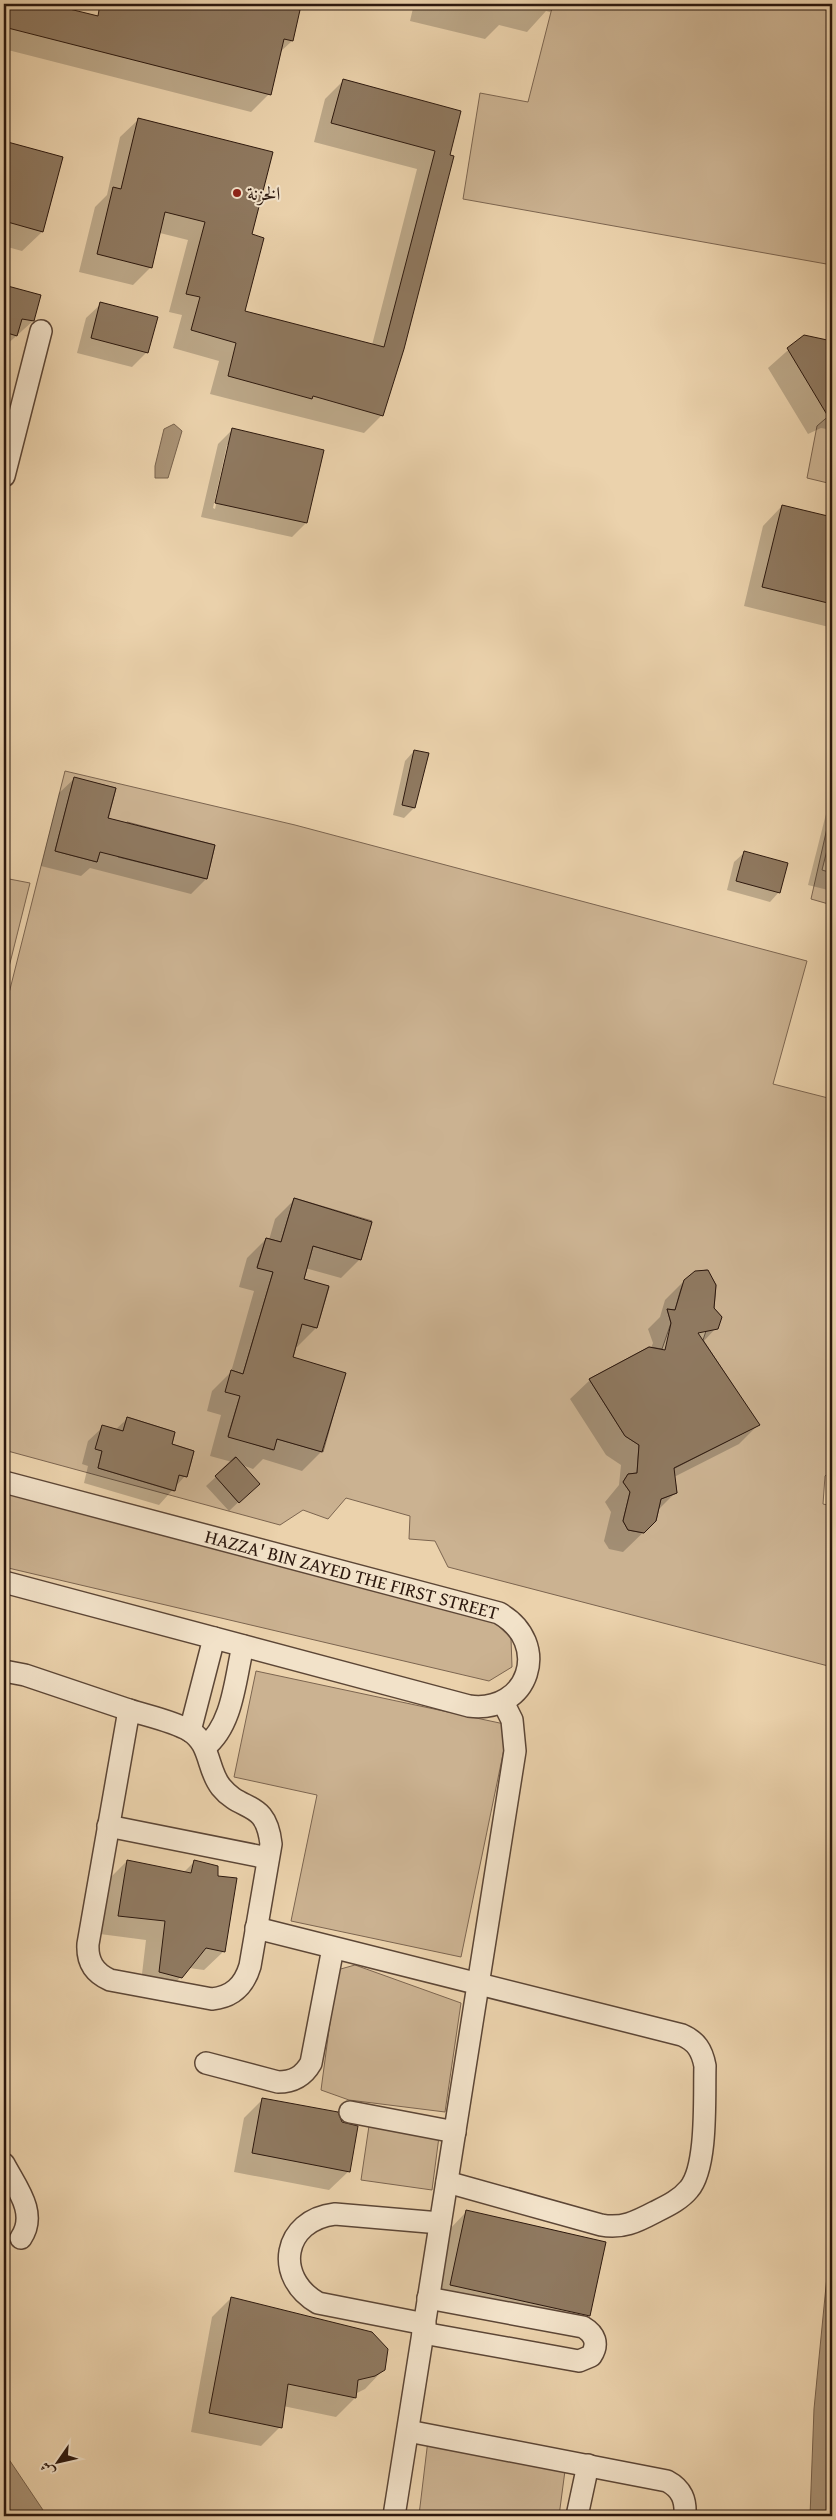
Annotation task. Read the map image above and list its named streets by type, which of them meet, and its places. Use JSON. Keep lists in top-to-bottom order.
{
  "streets": {
    "street": ["HAZZA' BIN ZAYED THE FIRST STREET"]
  },
  "places": ["الخزنة"],
  "north": "bottom left"
}
